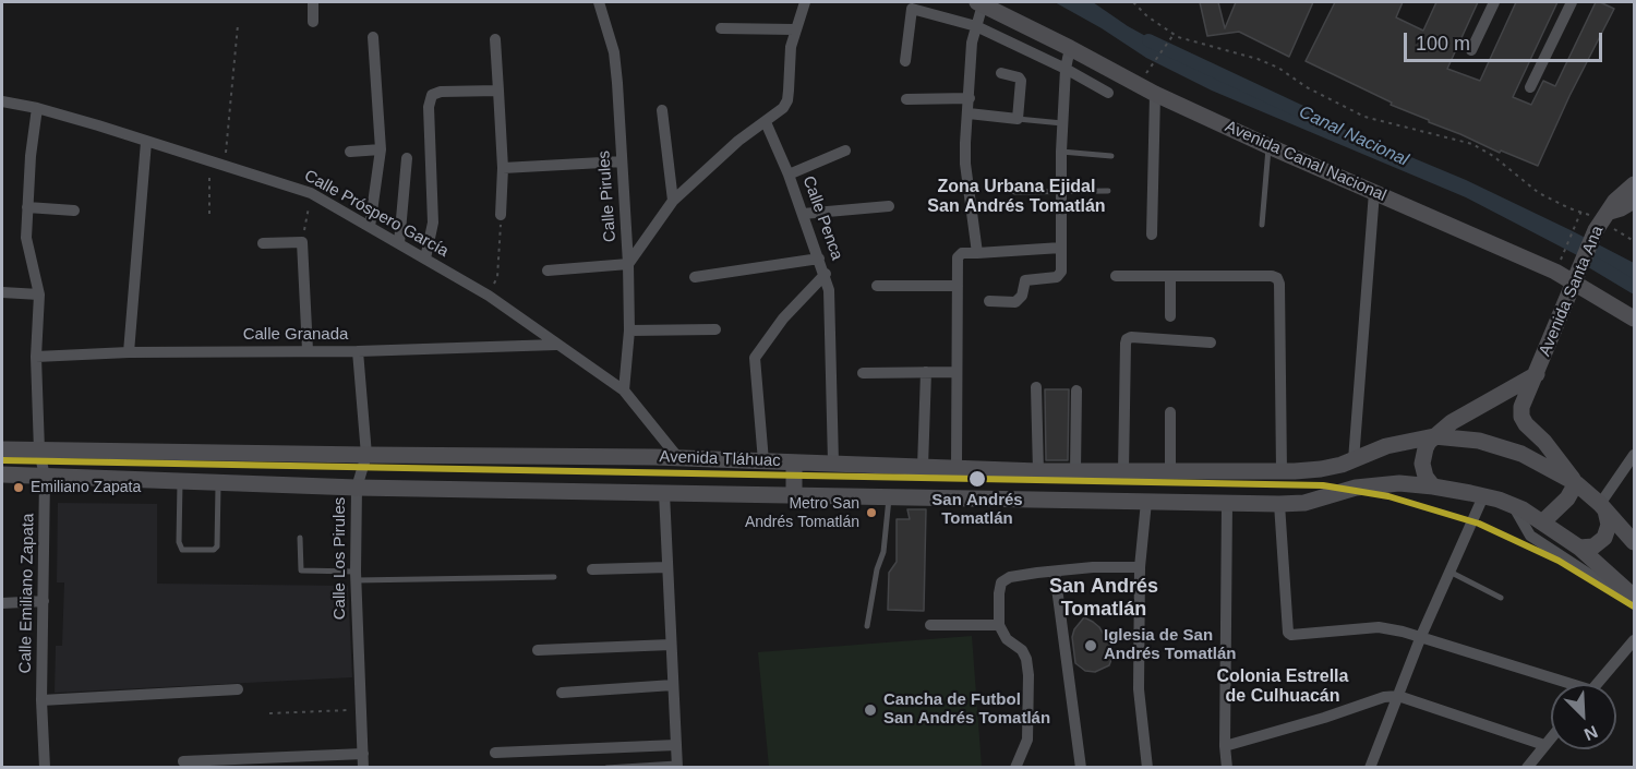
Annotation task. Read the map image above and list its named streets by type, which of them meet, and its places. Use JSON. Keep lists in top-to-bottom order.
{
  "streets": {
    "main road": ["Avenida Canal Nacional", "Avenida Santa Ana", "Avenida Tláhuac"],
    "street": [
      "Calle Pirules",
      "Calle Próspero García",
      "Calle Penca",
      "Calle Granada",
      "Calle Los Pirules",
      "Calle Emiliano Zapata"
    ]
  },
  "crossings": [
    ["Avenida Canal Nacional", "Avenida Santa Ana"],
    ["Calle Pirules", "Calle Próspero García"],
    ["Calle Próspero García", "Calle Granada"],
    ["Calle Próspero García", "Avenida Tláhuac"],
    ["Calle Próspero García", "Calle Emiliano Zapata"],
    ["Calle Penca", "Avenida Tláhuac"],
    ["Avenida Santa Ana", "Avenida Tláhuac"],
    ["Calle Granada", "Calle Los Pirules"],
    ["Calle Granada", "Calle Emiliano Zapata"],
    ["Avenida Tláhuac", "Calle Los Pirules"],
    ["Avenida Tláhuac", "Calle Emiliano Zapata"]
  ],
  "districts": ["Zona Urbana Ejidal San Andrés Tomatlán", "San Andrés Tomatlán", "Colonia Estrella de Culhuacán"],
  "water": ["Canal Nacional"],
  "places": [
    "San Andrés Tomatlán",
    "Emiliano Zapata",
    "Metro San Andrés Tomatlán",
    "Iglesia de San Andrés Tomatlán",
    "Cancha de Futbol San Andrés Tomatlán"
  ],
  "scale_bar": "100 m",
  "north": "bottom right"
}
